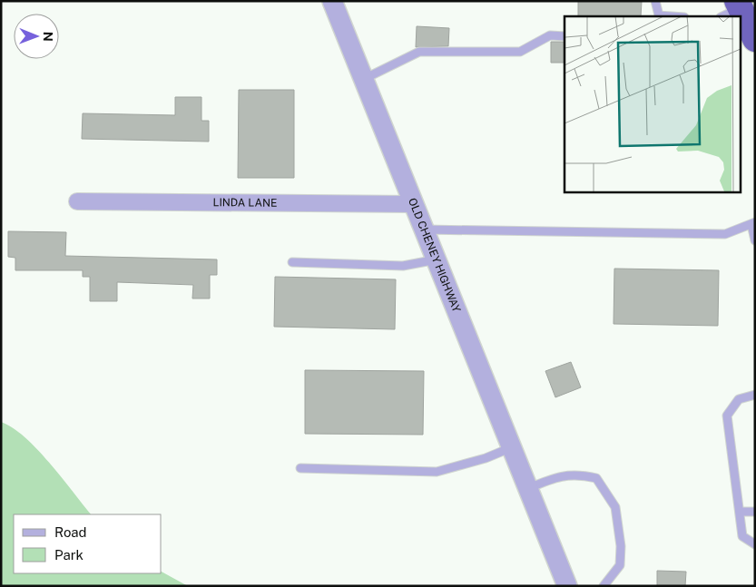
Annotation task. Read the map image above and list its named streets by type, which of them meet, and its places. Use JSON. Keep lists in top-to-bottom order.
{
  "streets": {
    "street": ["LINDA LANE", "OLD CHENEY HIGHWAY"]
  },
  "crossings": [
    ["LINDA LANE", "OLD CHENEY HIGHWAY"]
  ],
  "legend": ["Road", "Park"],
  "north": "right"
}
